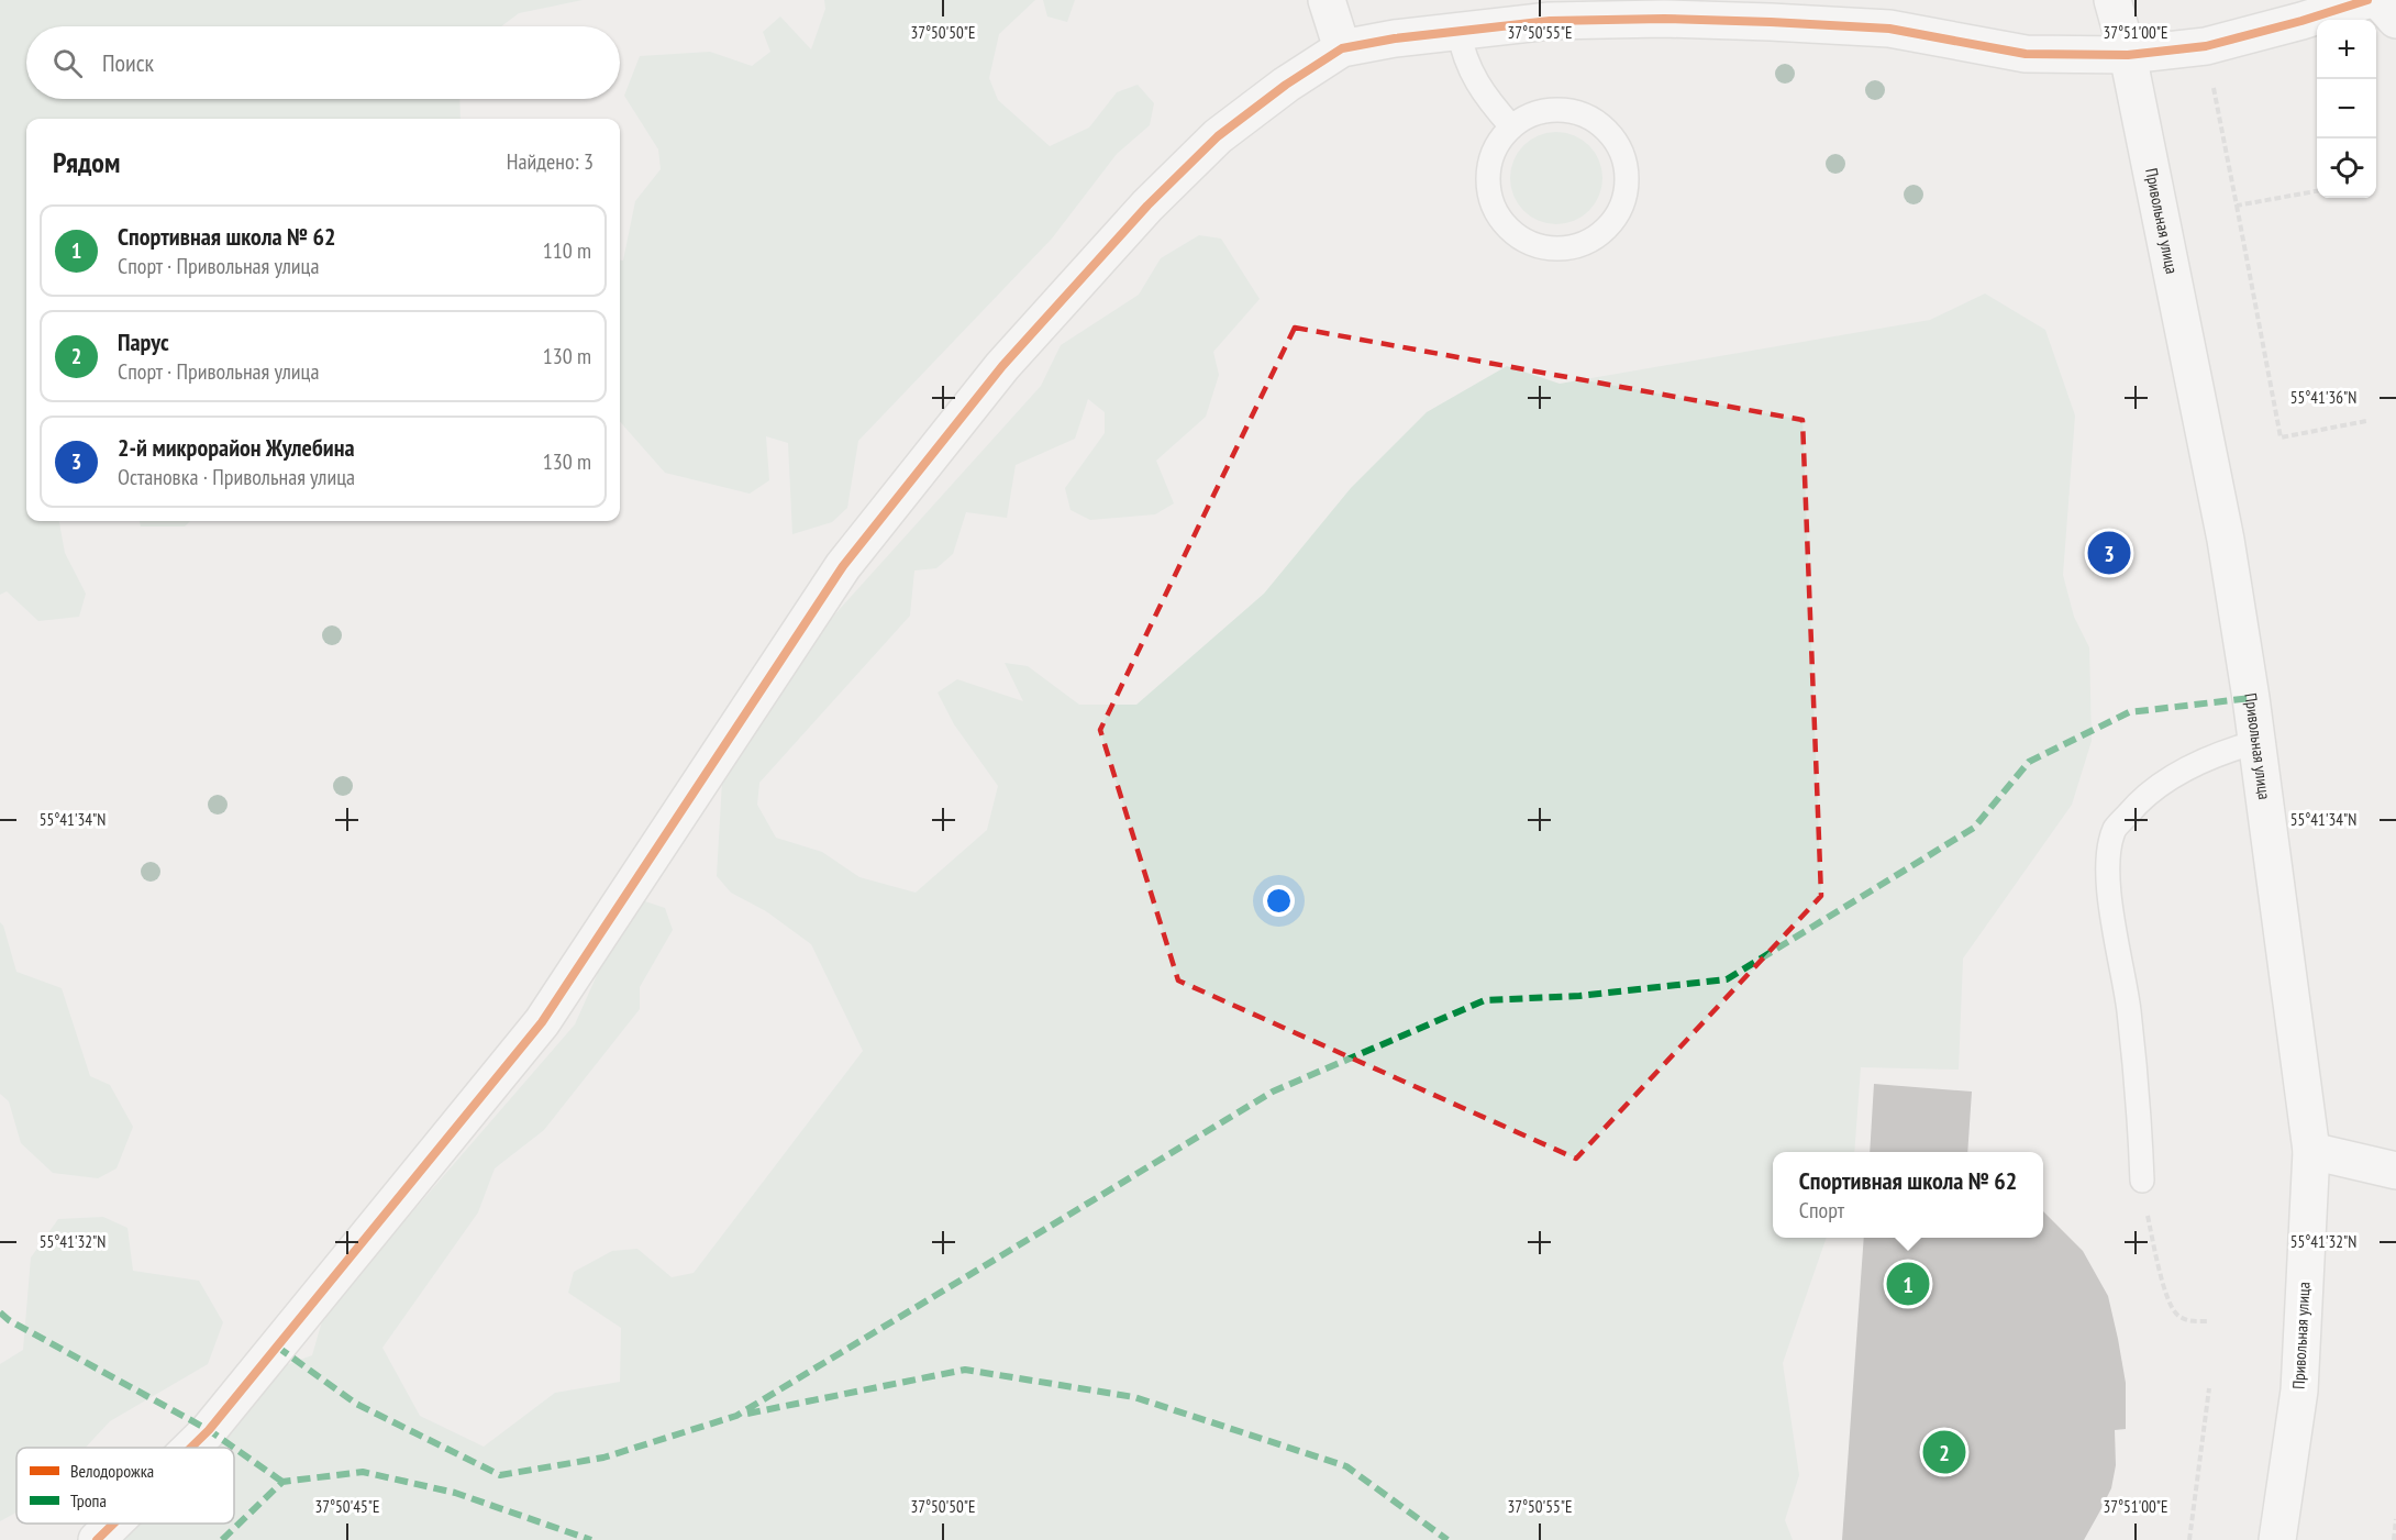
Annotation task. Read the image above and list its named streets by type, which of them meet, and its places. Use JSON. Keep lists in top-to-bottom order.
{
  "streets": {
    "street": ["Привольная улица"]
  },
  "legend": ["Велодорожка", "Тропа"],
  "page": {
    "map_buttons": ["+", "−"],
    "search": "Поиск",
    "heading": ["Рядом", "Найдено: 3"],
    "list": [
      {
        "mark": "1",
        "name": "Спортивная школа № 62",
        "note": "Спорт · Привольная улица",
        "value": "110 m"
      },
      {
        "mark": "2",
        "name": "Парус",
        "note": "Спорт · Привольная улица",
        "value": "130 m"
      },
      {
        "mark": "3",
        "name": "2-й микрорайон Жулебина",
        "note": "Остановка · Привольная улица",
        "value": "130 m"
      }
    ],
    "pins": ["3", "1", "2"],
    "popup": ["Спортивная школа № 62", "Спорт"]
  },
  "coordinates": [
    "37°50'50\"E",
    "37°50'55\"E",
    "37°51'00\"E",
    "55°41'36\"N",
    "55°41'34\"N",
    "55°41'32\"N",
    "37°50'45\"E"
  ]
}
